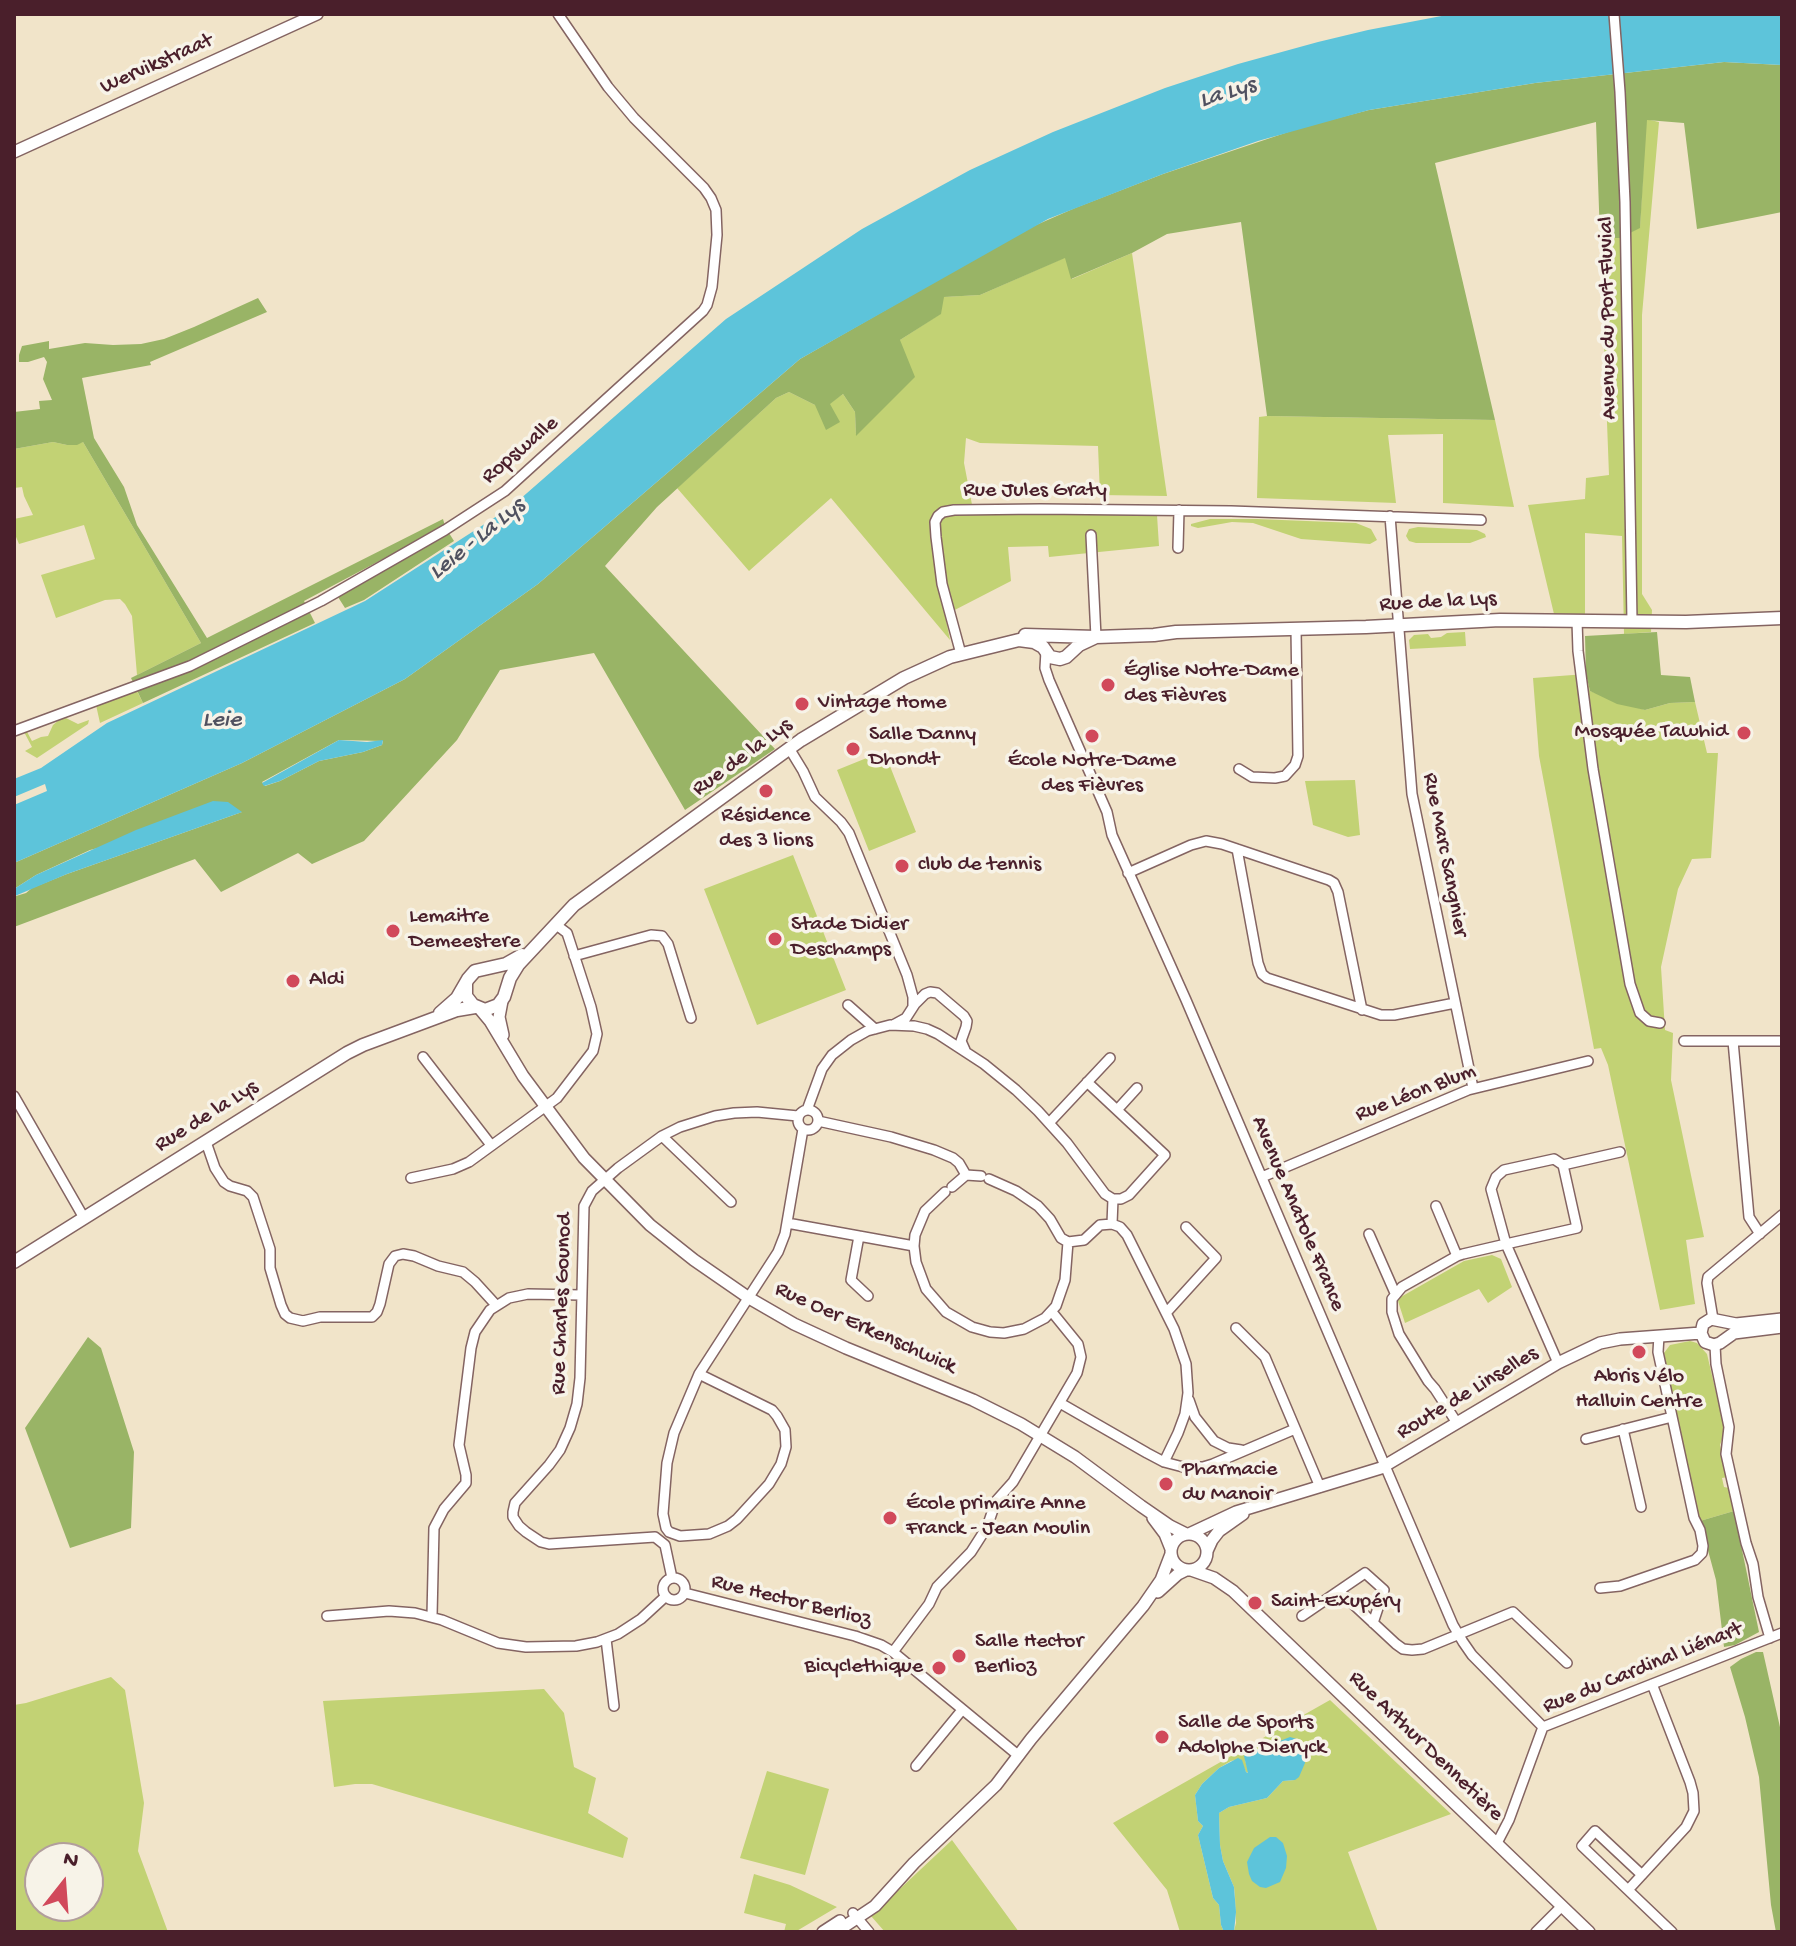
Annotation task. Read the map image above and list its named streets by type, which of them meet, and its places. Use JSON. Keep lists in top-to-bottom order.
{
  "streets": {
    "main road": ["Rue de la Lys"],
    "street": [
      "Wervikstraat",
      "Avenue du Port Fluvial",
      "Ropswalle",
      "Rue Jules Graty",
      "Rue Marc Sangnier",
      "Rue Léon Blum",
      "Avenue Anatole France",
      "Rue Charles Gounod",
      "Rue Oer Erkenschwick",
      "Route de Linselles",
      "Rue Hector Berlioz",
      "Rue du Cardinal Liénart",
      "Rue Arthur Dennetière"
    ]
  },
  "crossings": [
    ["Avenue du Port Fluvial", "Rue de la Lys"],
    ["Rue Jules Graty", "Rue de la Lys"],
    ["Rue de la Lys", "Rue Marc Sangnier"],
    ["Rue de la Lys", "Avenue Anatole France"],
    ["Rue de la Lys", "Rue Oer Erkenschwick"],
    ["Rue Marc Sangnier", "Rue Léon Blum"],
    ["Rue Léon Blum", "Avenue Anatole France"],
    ["Avenue Anatole France", "Route de Linselles"],
    ["Avenue Anatole France", "Rue du Cardinal Liénart"],
    ["Rue Charles Gounod", "Rue Oer Erkenschwick"],
    ["Rue Charles Gounod", "Rue Hector Berlioz"],
    ["Rue Oer Erkenschwick", "Route de Linselles"],
    ["Rue Oer Erkenschwick", "Rue Arthur Dennetière"],
    ["Route de Linselles", "Rue Arthur Dennetière"],
    ["Rue du Cardinal Liénart", "Rue Arthur Dennetière"]
  ],
  "water": ["La Lys", "Leie - La Lys", "Leie"],
  "places": [
    "Église Notre-Dame des Fièvres",
    "Vintage Home",
    "Mosquée Tawhid",
    "École Notre-Dame des Fièvres",
    "Salle Danny Dhondt",
    "Résidence des 3 lions",
    "club de tennis",
    "Lemaitre Demeestere",
    "Stade Didier Deschamps",
    "Aldi",
    "Abris Vélo Halluin Centre",
    "Pharmacie du Manoir",
    "École primaire Anne Franck - Jean Moulin",
    "Saint-Exupéry",
    "Salle Hector Berlioz",
    "Bicyclethique",
    "Salle de Sports Adolphe Dieryck"
  ],
  "north": "top"
}
